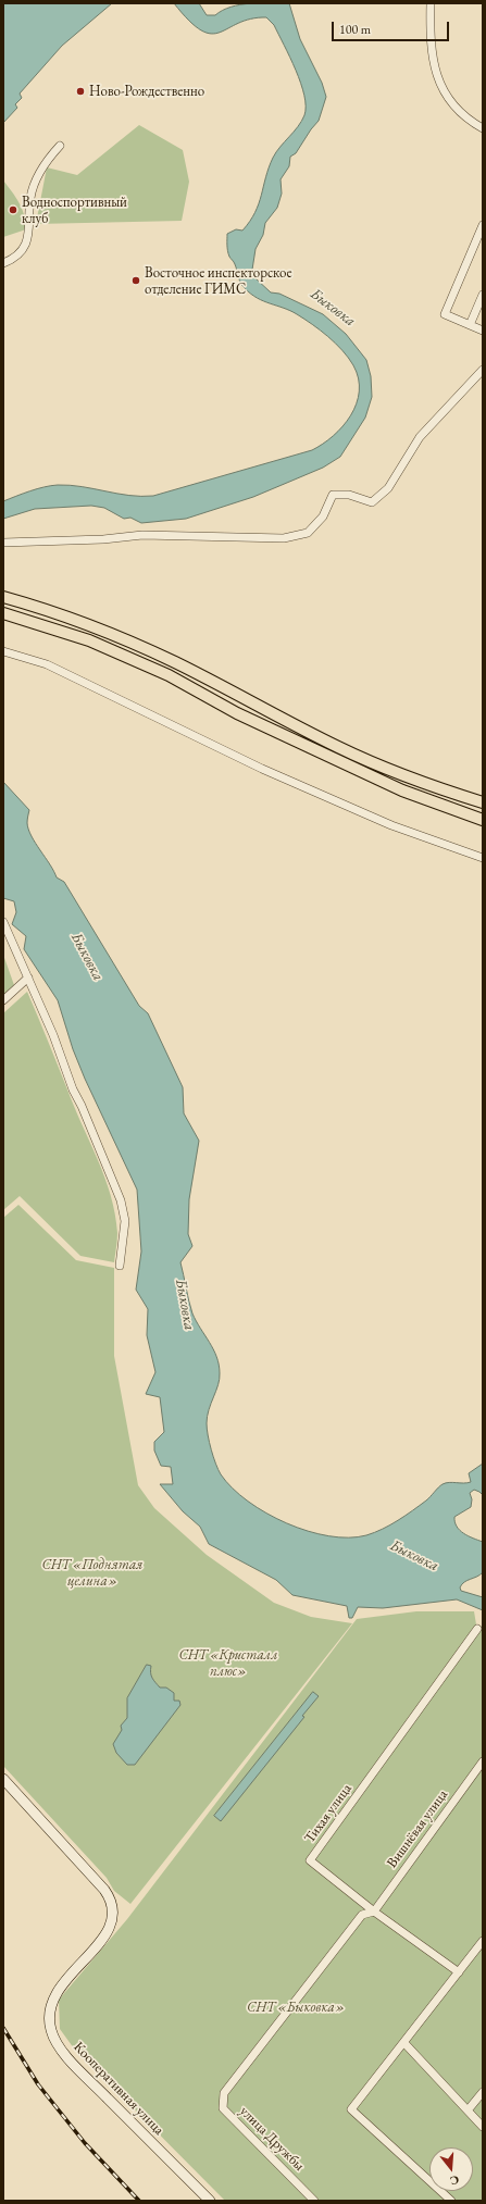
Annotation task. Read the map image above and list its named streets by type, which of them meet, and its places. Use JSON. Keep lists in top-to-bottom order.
{
  "streets": {
    "main road": ["Кооперативная улица"],
    "street": ["Тихая улица", "Вишнёвая улица", "улица Дружбы"]
  },
  "crossings": [
    ["Тихая улица", "Вишнёвая улица"],
    ["Тихая улица", "улица Дружбы"],
    ["Вишнёвая улица", "улица Дружбы"]
  ],
  "water": ["Быковка"],
  "parks": ["СНТ «Поднятая целина»", "СНТ «Кристалл плюс»", "СНТ «Быковка»"],
  "places": ["Ново-Рождественно", "Водноспортивный клуб", "Восточное инспекторское отделение ГИМС"],
  "scale_bar": "100 m",
  "north": "bottom"
}
